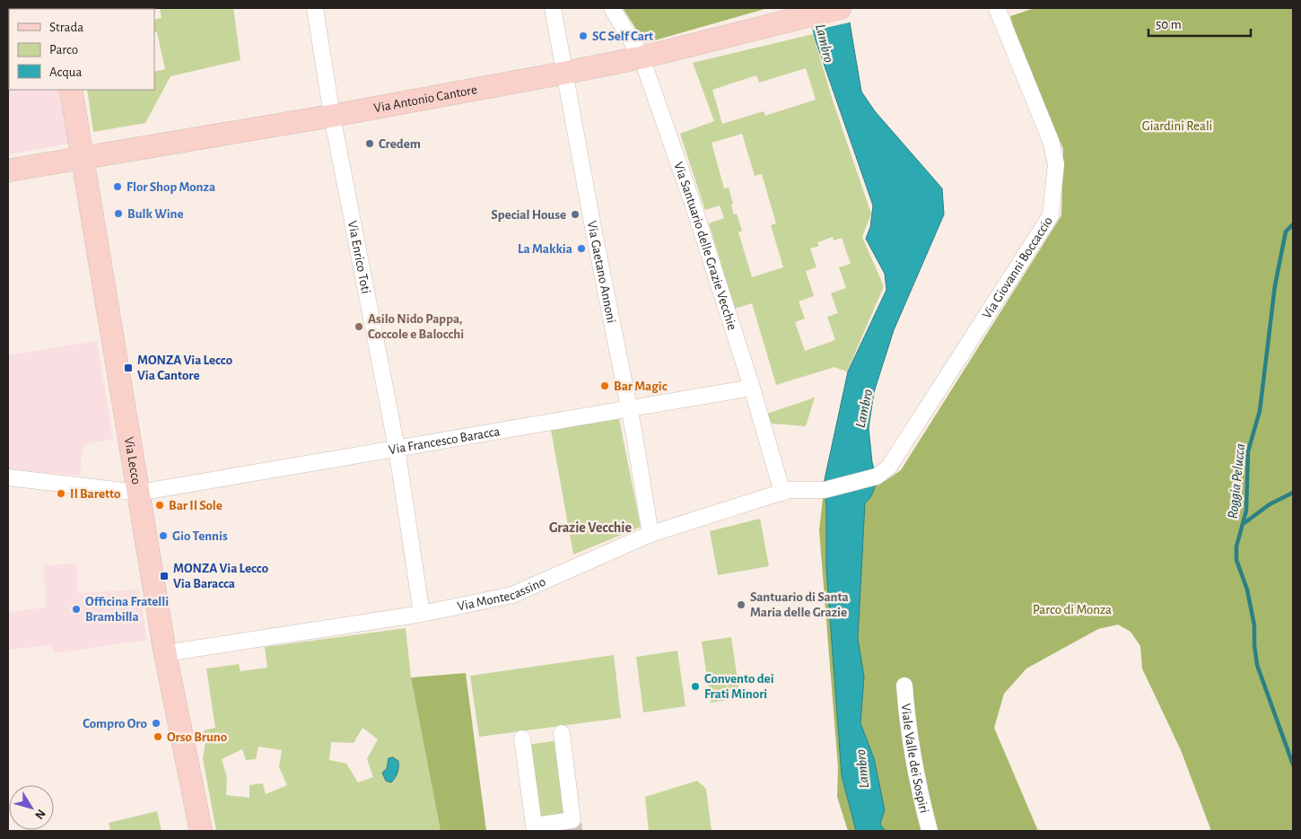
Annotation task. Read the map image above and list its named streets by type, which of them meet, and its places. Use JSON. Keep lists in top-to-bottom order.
{
  "streets": {
    "main road": ["Via Antonio Cantore", "Via Lecco"],
    "street": [
      "Via Santuario delle Grazie Vecchie",
      "Via Enrico Toti",
      "Via Giovanni Boccaccio",
      "Via Gaetano Annoni",
      "Via Francesco Baracca",
      "Via Montecassino",
      "Viale Valle dei Sospiri"
    ]
  },
  "crossings": [
    ["Via Antonio Cantore", "Via Santuario delle Grazie Vecchie"],
    ["Via Antonio Cantore", "Via Enrico Toti"],
    ["Via Antonio Cantore", "Via Gaetano Annoni"],
    ["Via Antonio Cantore", "Via Lecco"],
    ["Via Santuario delle Grazie Vecchie", "Via Francesco Baracca"],
    ["Via Santuario delle Grazie Vecchie", "Via Montecassino"],
    ["Via Enrico Toti", "Via Francesco Baracca"],
    ["Via Enrico Toti", "Via Montecassino"],
    ["Via Giovanni Boccaccio", "Via Montecassino"],
    ["Via Gaetano Annoni", "Via Francesco Baracca"],
    ["Via Gaetano Annoni", "Via Montecassino"],
    ["Via Francesco Baracca", "Via Lecco"],
    ["Via Lecco", "Via Montecassino"]
  ],
  "districts": ["Grazie Vecchie"],
  "water": ["Lambro", "Roggia Pelucca"],
  "parks": ["Giardini Reali", "Parco di Monza"],
  "places": {
    "other": [
      "SC Self Cart",
      "Credem",
      "Flor Shop Monza",
      "Bulk Wine",
      "Special House",
      "La Makkia",
      "Asilo Nido Pappa, Coccole e Balocchi",
      "Bar Magic",
      "Il Baretto",
      "Bar Il Sole",
      "Gio Tennis",
      "Santuario di Santa Maria delle Grazie",
      "Officina Fratelli Brambilla",
      "Convento dei Frati Minori",
      "Compro Oro",
      "Orso Bruno"
    ],
    "transit": ["MONZA Via Lecco Via Cantore", "MONZA Via Lecco Via Baracca"]
  },
  "legend": ["Strada", "Parco", "Acqua"],
  "scale_bar": "50 m",
  "north": "bottom right"
}
